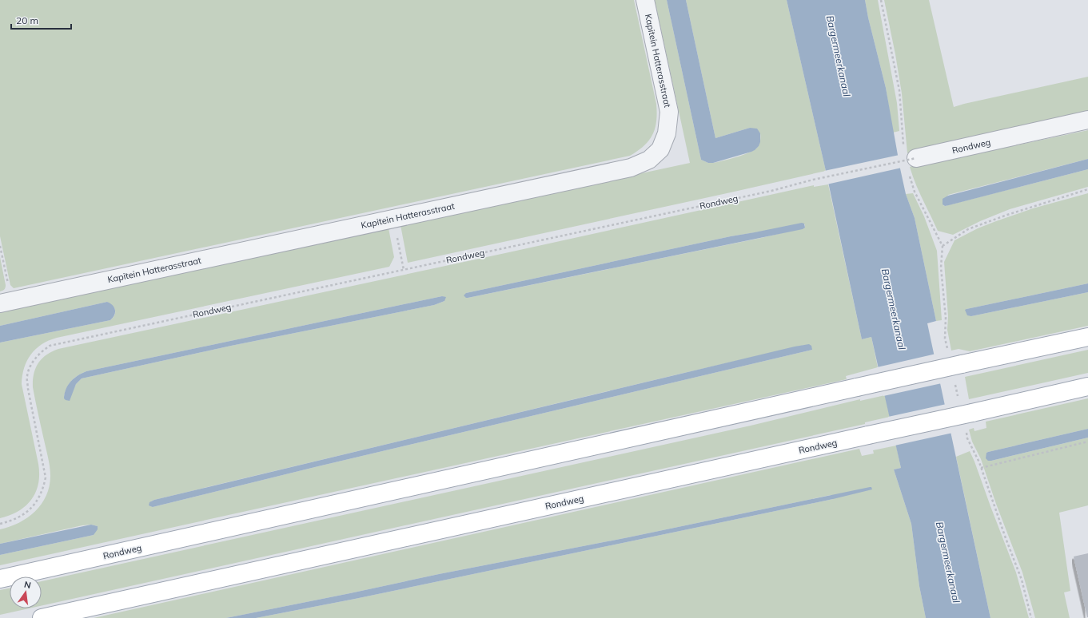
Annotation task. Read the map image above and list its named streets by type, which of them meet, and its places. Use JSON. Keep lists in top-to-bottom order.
{
  "streets": {
    "main road": ["Rondweg"],
    "street": ["Kapitein Hatterasstraat"]
  },
  "water": ["Bargermeerkanaal"],
  "scale_bar": "20 m",
  "north": "top"
}
